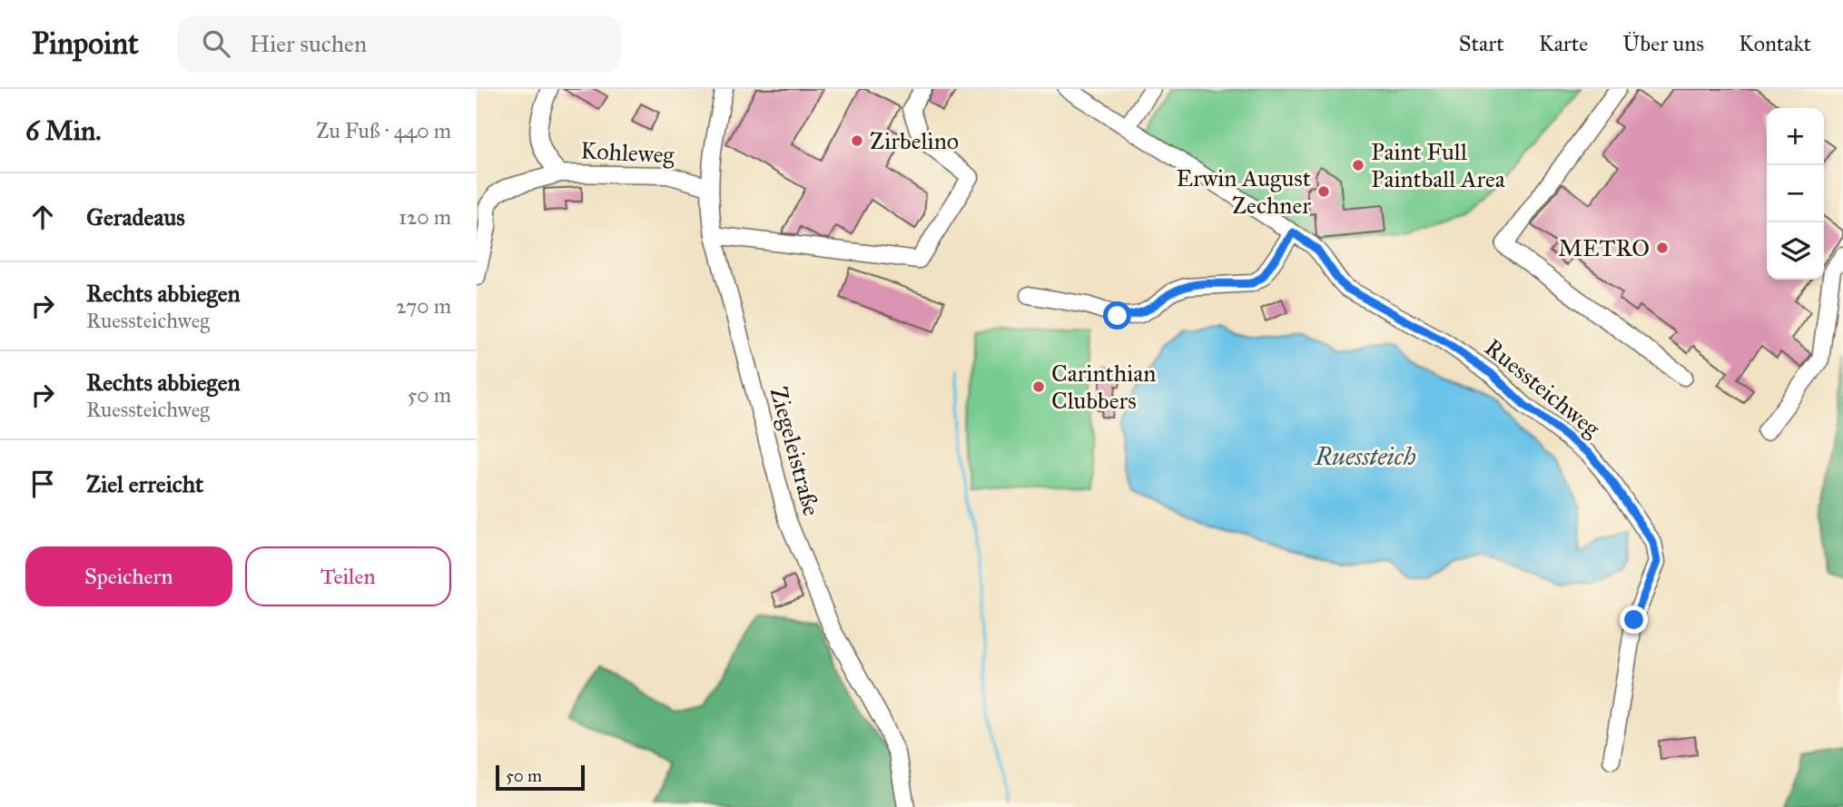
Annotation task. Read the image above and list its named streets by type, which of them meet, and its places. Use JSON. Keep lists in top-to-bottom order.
{
  "streets": {
    "street": ["Kohleweg", "Ruessteichweg", "Ziegeleistraße"]
  },
  "crossings": [
    ["Kohleweg", "Ziegeleistraße"]
  ],
  "water": ["Ruessteich"],
  "places": [
    "Zirbelino",
    "Paint Full Paintball Area",
    "Erwin August Zechner",
    "METRO",
    "Carinthian Clubbers"
  ],
  "scale_bar": "50 m",
  "page": {
    "header": "Pinpoint",
    "search": "Hier suchen",
    "nav": [
      "Start",
      "Karte",
      "Über uns",
      "Kontakt"
    ],
    "heading": ["6 Min.", "Zu Fuß · 440 m"],
    "map_buttons": ["+", "−"],
    "list": [
      ["Geradeaus", "120 m"],
      ["Rechts abbiegen", "Ruessteichweg", "270 m"],
      ["Rechts abbiegen", "Ruessteichweg", "50 m"],
      "Ziel erreicht"
    ],
    "buttons": ["Speichern", "Teilen"],
    "scale": "50 m"
  }
}
